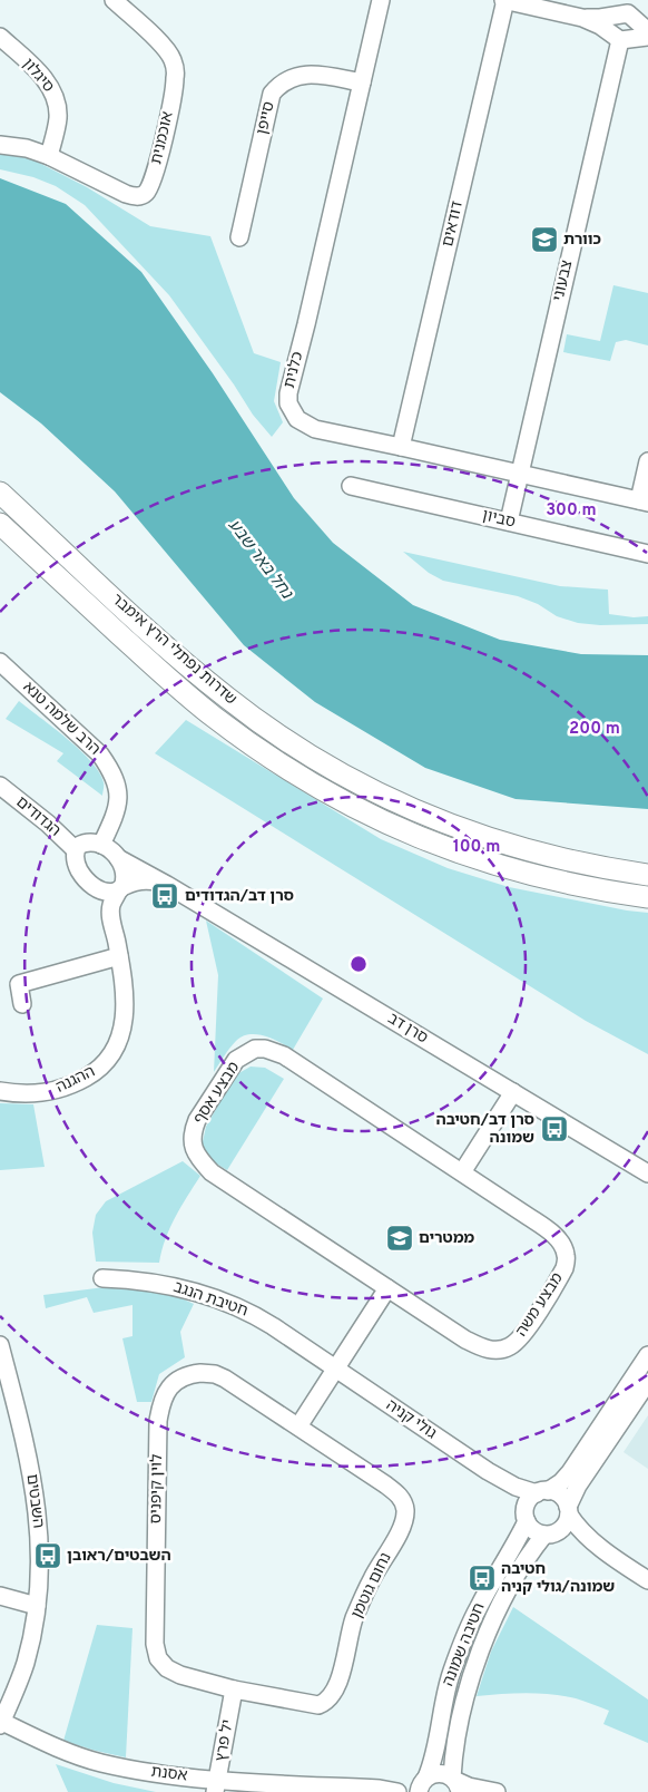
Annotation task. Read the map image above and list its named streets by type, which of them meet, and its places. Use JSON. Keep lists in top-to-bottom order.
{
  "streets": {
    "main road": ["שדרות נפתלי הרץ אימבר"],
    "street": [
      "סיגלון",
      "סייפן",
      "אוכמנית",
      "דודאים",
      "צבעוני",
      "כלנית",
      "סביון",
      "הרב שלמה טנא",
      "הגדודים",
      "סרן דב",
      "ההגנה",
      "מבצע אסף",
      "חטיבת הנגב",
      "מבצע משה",
      "גולי קניה",
      "לוין קיפניס",
      "השבטים",
      "נחום גוטמן",
      "חטיבה שמונה",
      "יל פרץ",
      "אסנת"
    ]
  },
  "crossings": [
    ["סיגלון", "אוכמנית"],
    ["סייפן", "כלנית"],
    ["דודאים", "כלנית"],
    ["צבעוני", "כלנית"],
    ["צבעוני", "סביון"],
    ["הרב שלמה טנא", "הגדודים"],
    ["הרב שלמה טנא", "סרן דב"],
    ["הרב שלמה טנא", "ההגנה"],
    ["הגדודים", "סרן דב"],
    ["הגדודים", "ההגנה"],
    ["סרן דב", "ההגנה"],
    ["מבצע אסף", "מבצע משה"],
    ["חטיבת הנגב", "גולי קניה"],
    ["גולי קניה", "חטיבה שמונה"],
    ["לוין קיפניס", "נחום גוטמן"],
    ["לוין קיפניס", "יל פרץ"],
    ["השבטים", "אסנת"],
    ["נחום גוטמן", "יל פרץ"],
    ["חטיבה שמונה", "אסנת"],
    ["יל פרץ", "אסנת"]
  ],
  "water": ["נחל באר שבע"],
  "places": {
    "school or university": ["כוורת", "ממטרים"],
    "bus stop": [
      "סרן דב/הגדודים",
      "סרן דב/חטיבה שמונה",
      "השבטים/ראובן",
      "חטיבה שמונה/גולי קניה"
    ]
  },
  "rings": ["300 m", "200 m", "100 m"]
}
